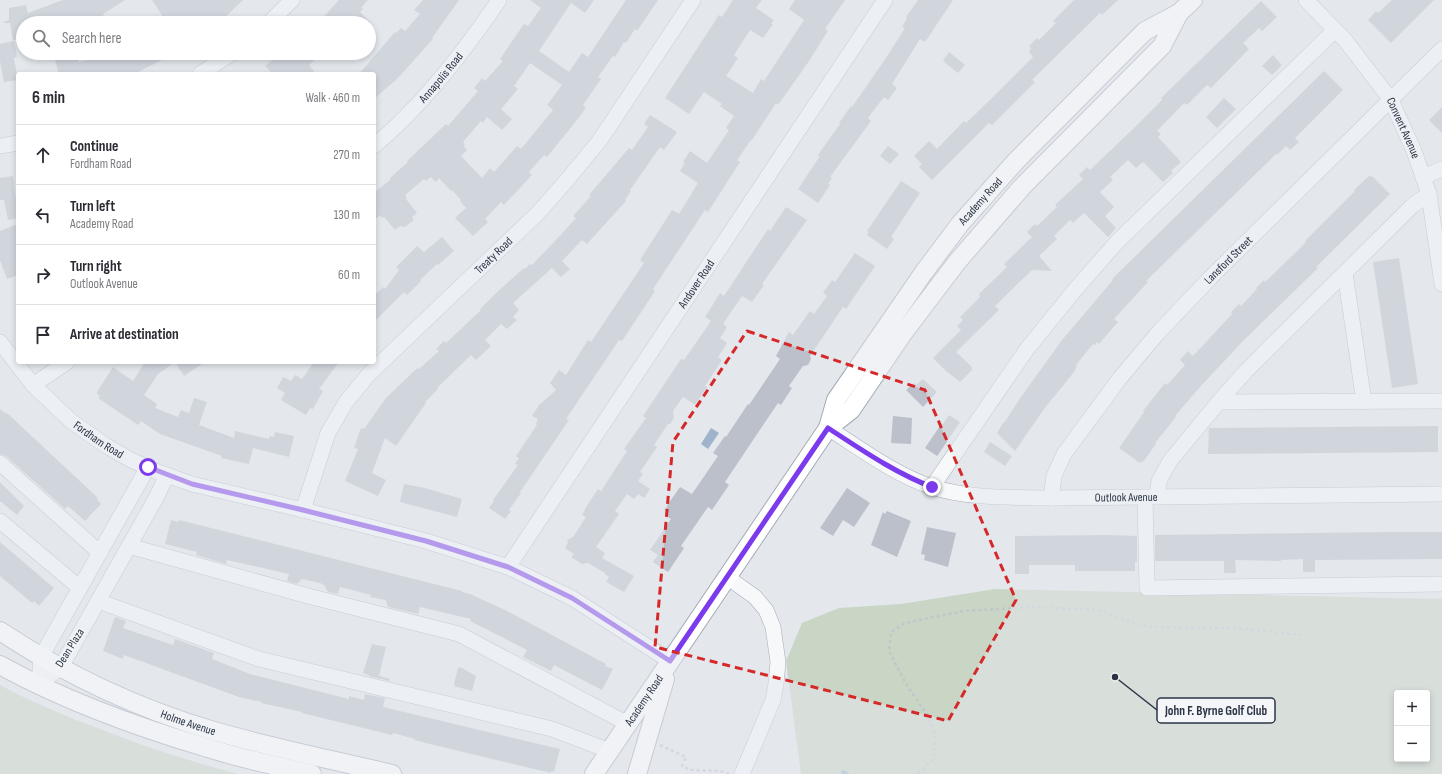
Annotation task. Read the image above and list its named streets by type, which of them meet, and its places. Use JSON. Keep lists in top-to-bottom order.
{
  "streets": {
    "main road": ["Academy Road", "Holme Avenue"],
    "street": [
      "Annapolis Road",
      "Convent Avenue",
      "Treaty Road",
      "Lansford Street",
      "Andover Road",
      "Fordham Road",
      "Outlook Avenue",
      "Dean Plaza"
    ]
  },
  "crossings": [
    ["Convent Avenue", "Lansford Street"],
    ["Academy Road", "Fordham Road"],
    ["Academy Road", "Outlook Avenue"],
    ["Treaty Road", "Fordham Road"],
    ["Lansford Street", "Outlook Avenue"],
    ["Andover Road", "Fordham Road"],
    ["Fordham Road", "Dean Plaza"],
    ["Dean Plaza", "Holme Avenue"]
  ],
  "places": ["John F. Byrne Golf Club"],
  "page": {
    "search": "Search here",
    "heading": ["6 min", "Walk · 460 m"],
    "list": [
      ["Continue", "Fordham Road", "270 m"],
      ["Turn left", "Academy Road", "130 m"],
      ["Turn right", "Outlook Avenue", "60 m"],
      "Arrive at destination"
    ],
    "map_buttons": ["+", "−"]
  }
}
